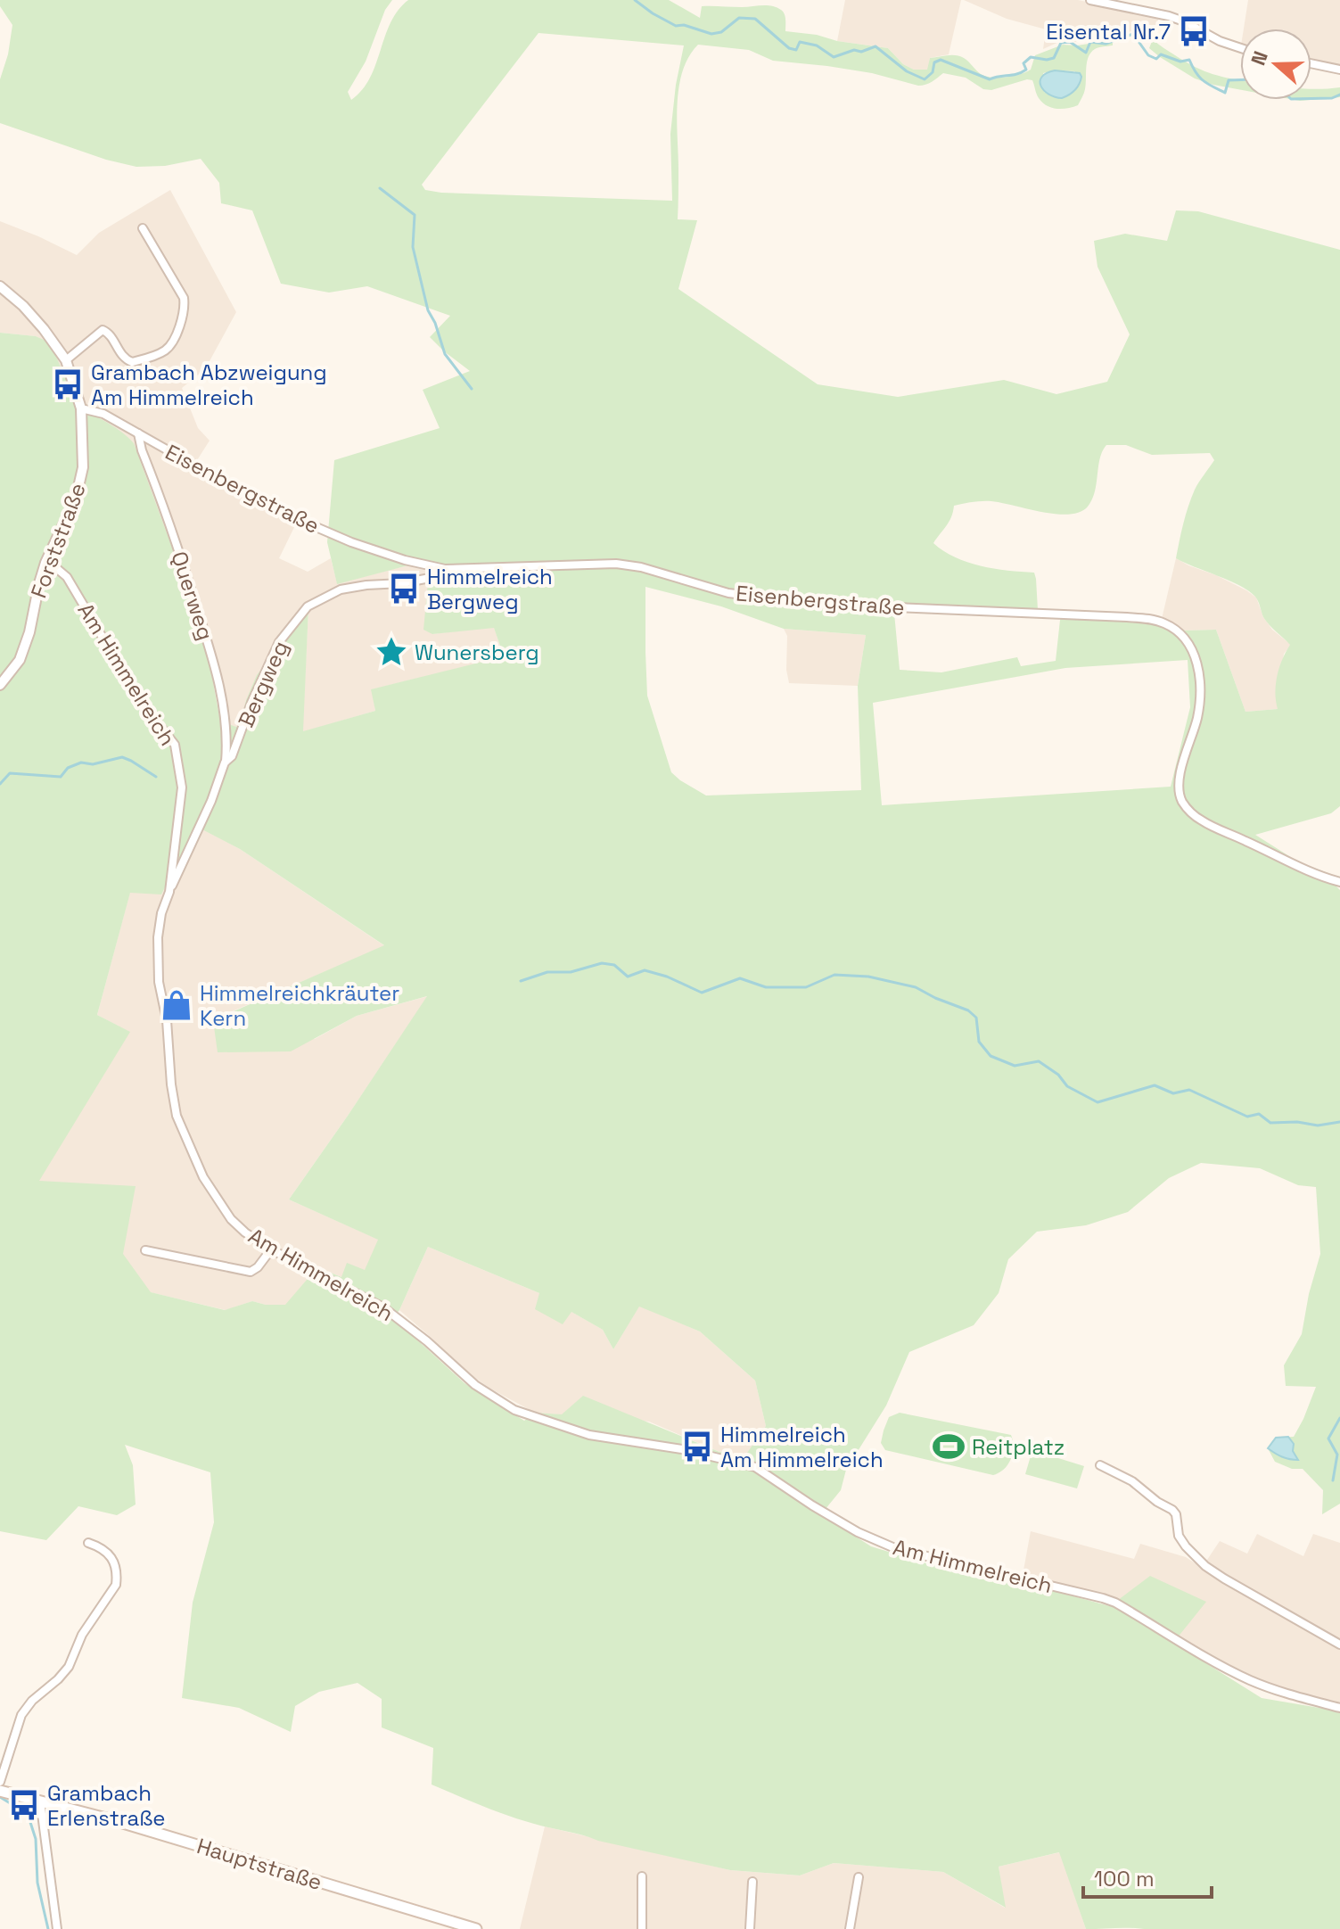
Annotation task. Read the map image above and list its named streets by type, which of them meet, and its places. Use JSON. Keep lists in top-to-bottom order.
{
  "streets": {
    "main road": ["Hauptstraße"],
    "street": [
      "Eisenbergstraße",
      "Forststraße",
      "Querweg",
      "Am Himmelreich",
      "Bergweg"
    ]
  },
  "crossings": [
    ["Eisenbergstraße", "Forststraße"],
    ["Eisenbergstraße", "Querweg"],
    ["Eisenbergstraße", "Bergweg"],
    ["Forststraße", "Am Himmelreich"],
    ["Querweg", "Bergweg"],
    ["Am Himmelreich", "Bergweg"]
  ],
  "places": {
    "bus stop": [
      "Eisental Nr.7",
      "Grambach Abzweigung Am Himmelreich",
      "Himmelreich Bergweg",
      "Himmelreich Am Himmelreich",
      "Grambach Erlenstraße"
    ],
    "place": ["Wunersberg"],
    "shop": ["Himmelreichkräuter Kern"],
    "sports": ["Reitplatz"]
  },
  "scale_bar": "100 m",
  "north": "left"
}
